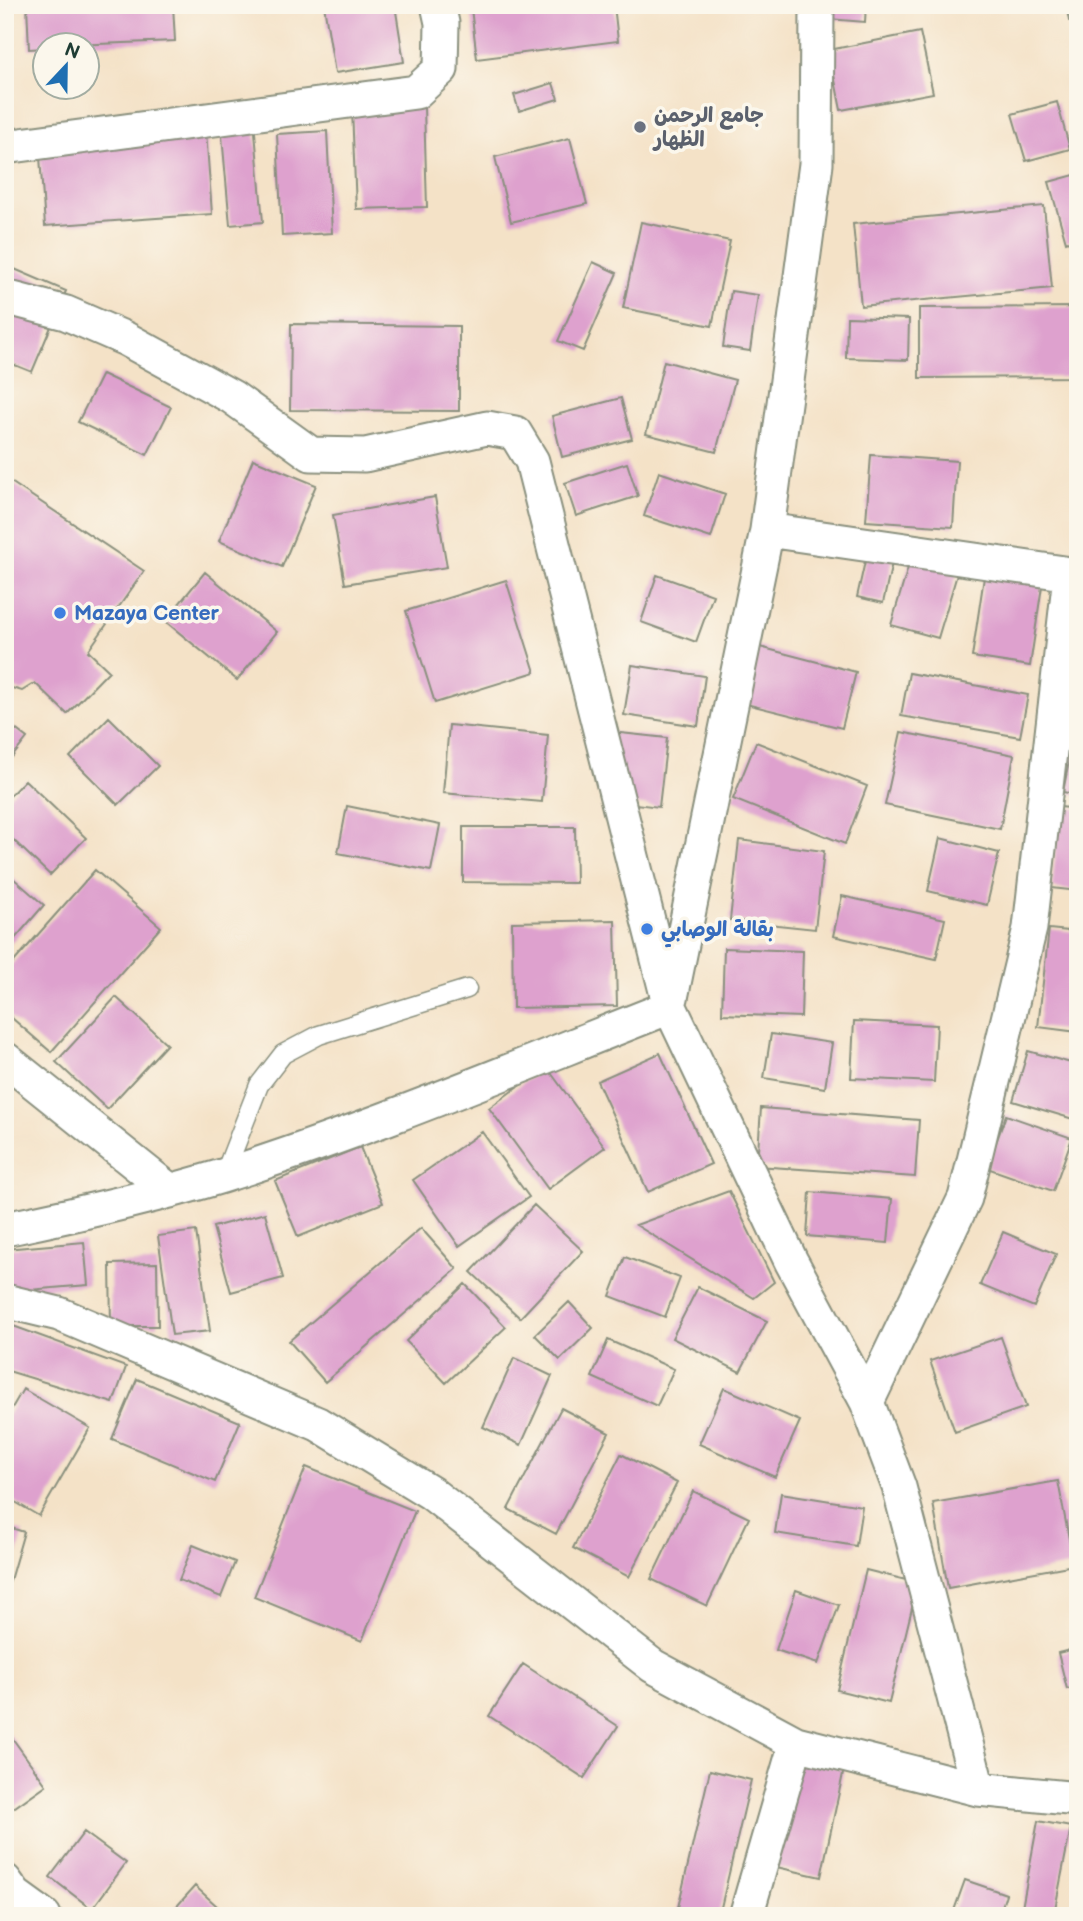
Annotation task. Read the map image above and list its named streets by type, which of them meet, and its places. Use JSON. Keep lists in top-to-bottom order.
{
  "places": ["جامع الرحمن الظهار", "Mazaya Center", "بقالة الوصابي"],
  "north": "top"
}
